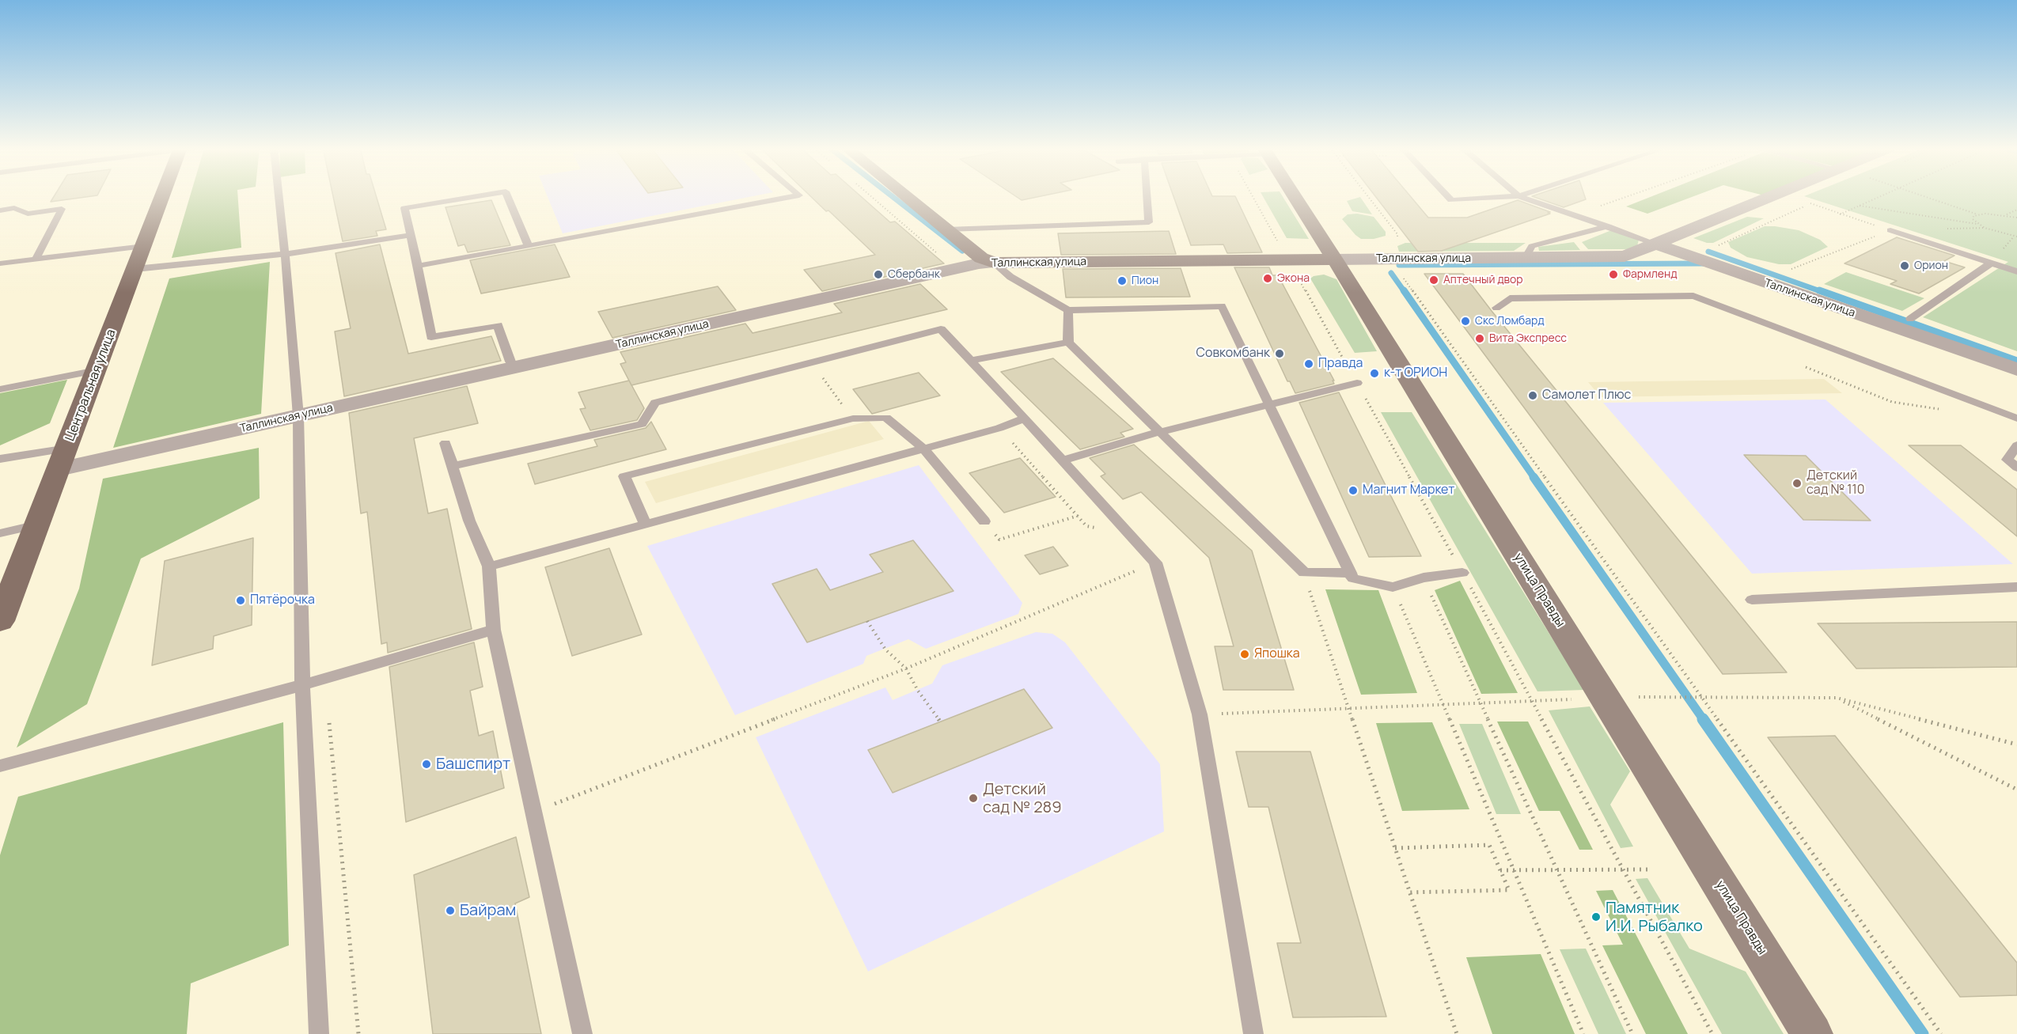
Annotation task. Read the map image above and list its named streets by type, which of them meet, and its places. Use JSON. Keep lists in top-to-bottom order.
{
  "streets": {
    "main road": ["Таллинская улица", "Центральная улица", "улица Правды"]
  },
  "crossings": [
    ["Таллинская улица", "Центральная улица"],
    ["Таллинская улица", "улица Правды"]
  ],
  "places": [
    "Орион",
    "Сбербанк",
    "Фармленд",
    "Экона",
    "Аптечный двор",
    "Пион",
    "Скс Ломбард",
    "Вита Экспресс",
    "Совкомбанк",
    "Правда",
    "к-т ОРИОН",
    "Самолет Плюс",
    "Детский сад № 110",
    "Магнит Маркет",
    "Пятёрочка",
    "Япошка",
    "Башспирт",
    "Детский сад № 289",
    "Байрам",
    "Памятник И.И. Рыбалко"
  ]
}
